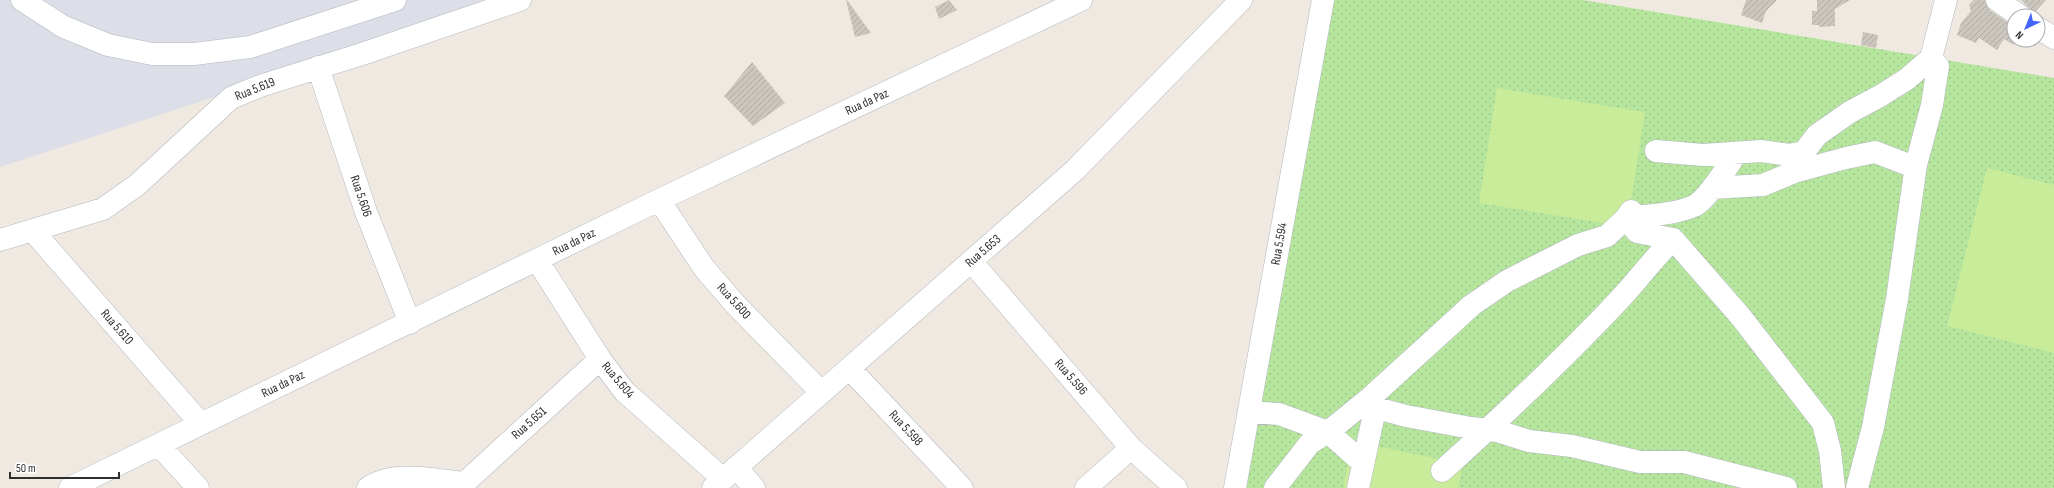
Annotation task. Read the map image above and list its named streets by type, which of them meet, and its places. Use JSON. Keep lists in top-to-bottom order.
{
  "streets": {
    "street": [
      "Rua 5.619",
      "Rua da Paz",
      "Rua 5.606",
      "Rua 5.594",
      "Rua 5.653",
      "Rua 5.600",
      "Rua 5.610",
      "Rua 5.596",
      "Rua 5.604",
      "Rua 5.651",
      "Rua 5.598"
    ]
  },
  "crossings": [
    ["Rua 5.619", "Rua 5.606"],
    ["Rua 5.619", "Rua 5.610"],
    ["Rua da Paz", "Rua 5.606"],
    ["Rua da Paz", "Rua 5.600"],
    ["Rua da Paz", "Rua 5.610"],
    ["Rua da Paz", "Rua 5.604"],
    ["Rua 5.653", "Rua 5.600"],
    ["Rua 5.653", "Rua 5.596"],
    ["Rua 5.653", "Rua 5.604"],
    ["Rua 5.653", "Rua 5.598"],
    ["Rua 5.604", "Rua 5.651"]
  ],
  "scale_bar": "50 m",
  "north": "bottom left"
}
